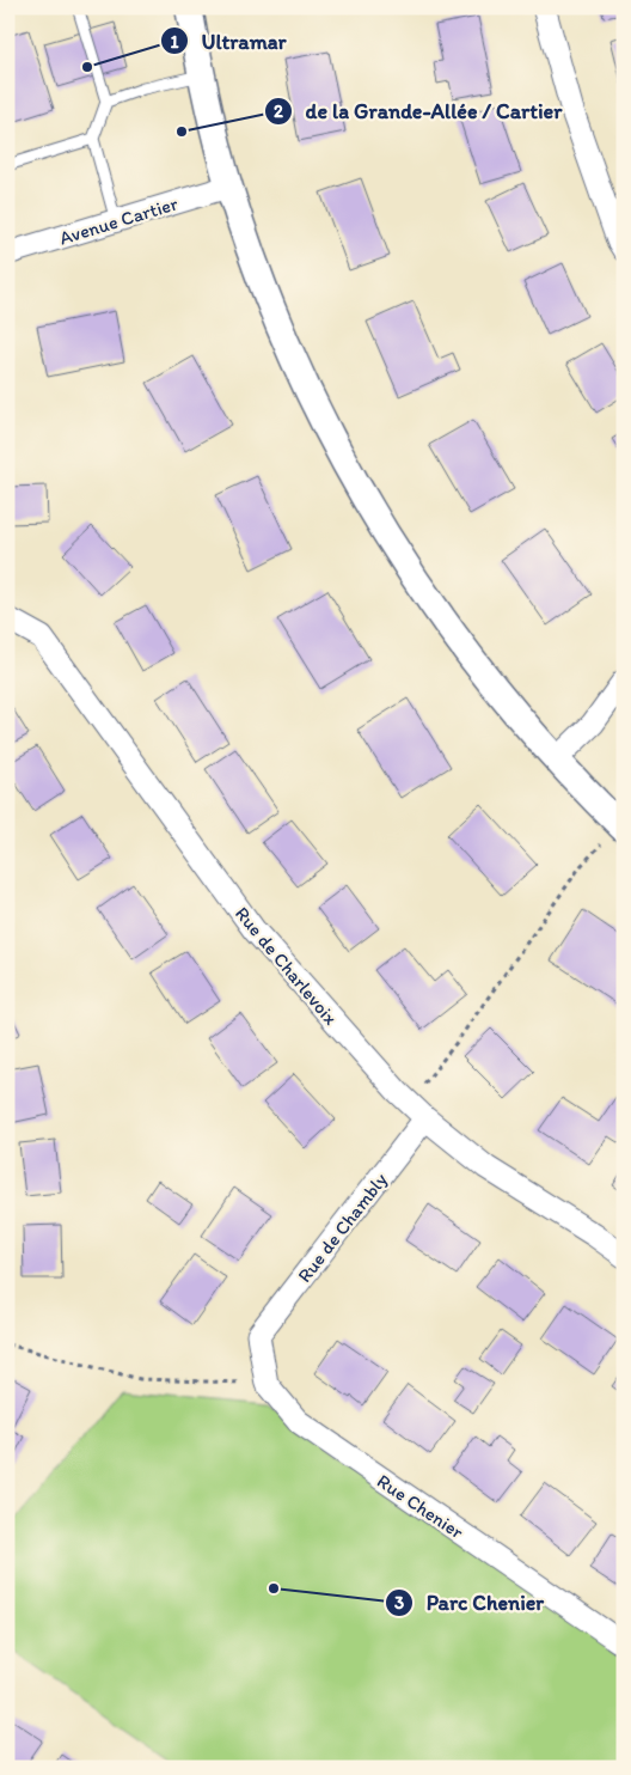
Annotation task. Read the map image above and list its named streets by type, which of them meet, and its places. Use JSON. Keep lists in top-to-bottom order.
{
  "streets": {
    "street": [
      "Avenue Cartier",
      "Rue de Charlevoix",
      "Rue de Chambly",
      "Rue Chenier"
    ]
  },
  "crossings": [
    ["Rue de Charlevoix", "Rue de Chambly"],
    ["Rue de Chambly", "Rue Chenier"]
  ],
  "places": ["Ultramar", "de la Grande-Allée / Cartier", "Parc Chenier"]
}
